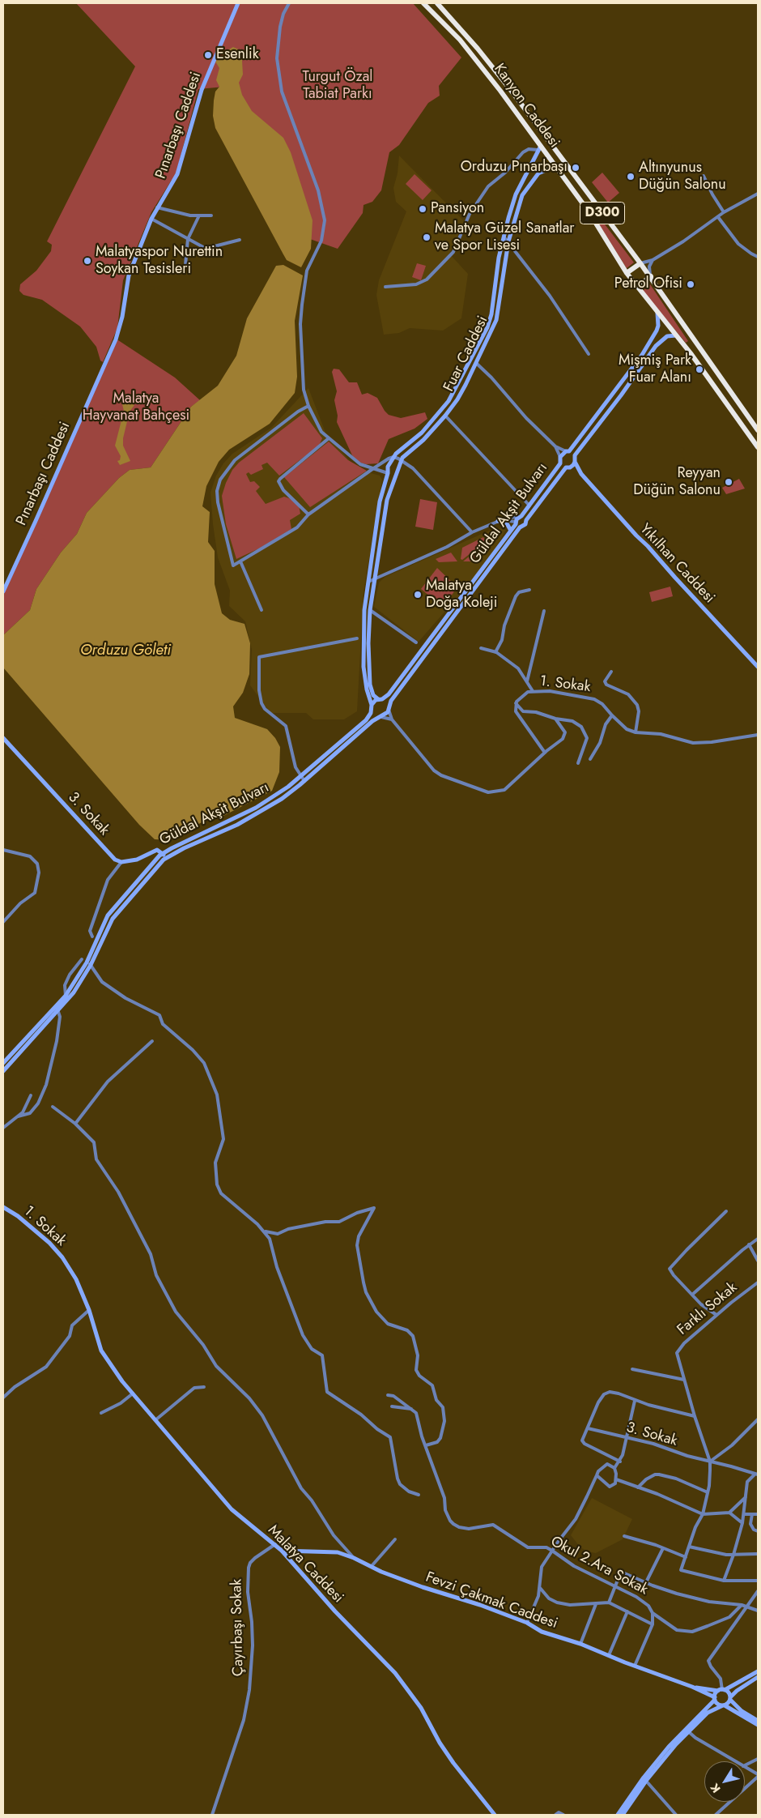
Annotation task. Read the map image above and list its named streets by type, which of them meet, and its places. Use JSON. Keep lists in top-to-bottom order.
{
  "streets": {
    "highway": ["Kanyon Caddesi", "D300"],
    "street": [
      "Pınarbaşı Caddesi",
      "Fuar Caddesi",
      "Güldal Akşit Bulvarı",
      "Yıkılhan Caddesi",
      "1. Sokak",
      "3. Sokak",
      "Farklı Sokak",
      "Malatya Caddesi",
      "Okul 2.Ara Sokak",
      "Fevzi Çakmak Caddesi",
      "Çayırbaşı Sokak"
    ]
  },
  "crossings": [
    ["Kanyon Caddesi", "Güldal Akşit Bulvarı"],
    ["Güldal Akşit Bulvarı", "Yıkılhan Caddesi"],
    ["1. Sokak", "Malatya Caddesi"],
    ["Malatya Caddesi", "Fevzi Çakmak Caddesi"],
    ["Malatya Caddesi", "Çayırbaşı Sokak"]
  ],
  "water": ["Orduzu Göleti"],
  "parks": ["Turgut Özal Tabiat Parkı", "Malatya Hayvanat Bahçesi"],
  "places": [
    "Esenlik",
    "Orduzu Pınarbaşı",
    "Altınyunus Düğün Salonu",
    "Pansiyon",
    "Malatya Güzel Sanatlar ve Spor Lisesi",
    "Malatyaspor Nurettin Soykan Tesisleri",
    "Petrol Ofisi",
    "Mişmiş Park Fuar Alanı",
    "Reyyan Düğün Salonu",
    "Malatya Doğa Koleji"
  ],
  "north": "bottom left"
}
